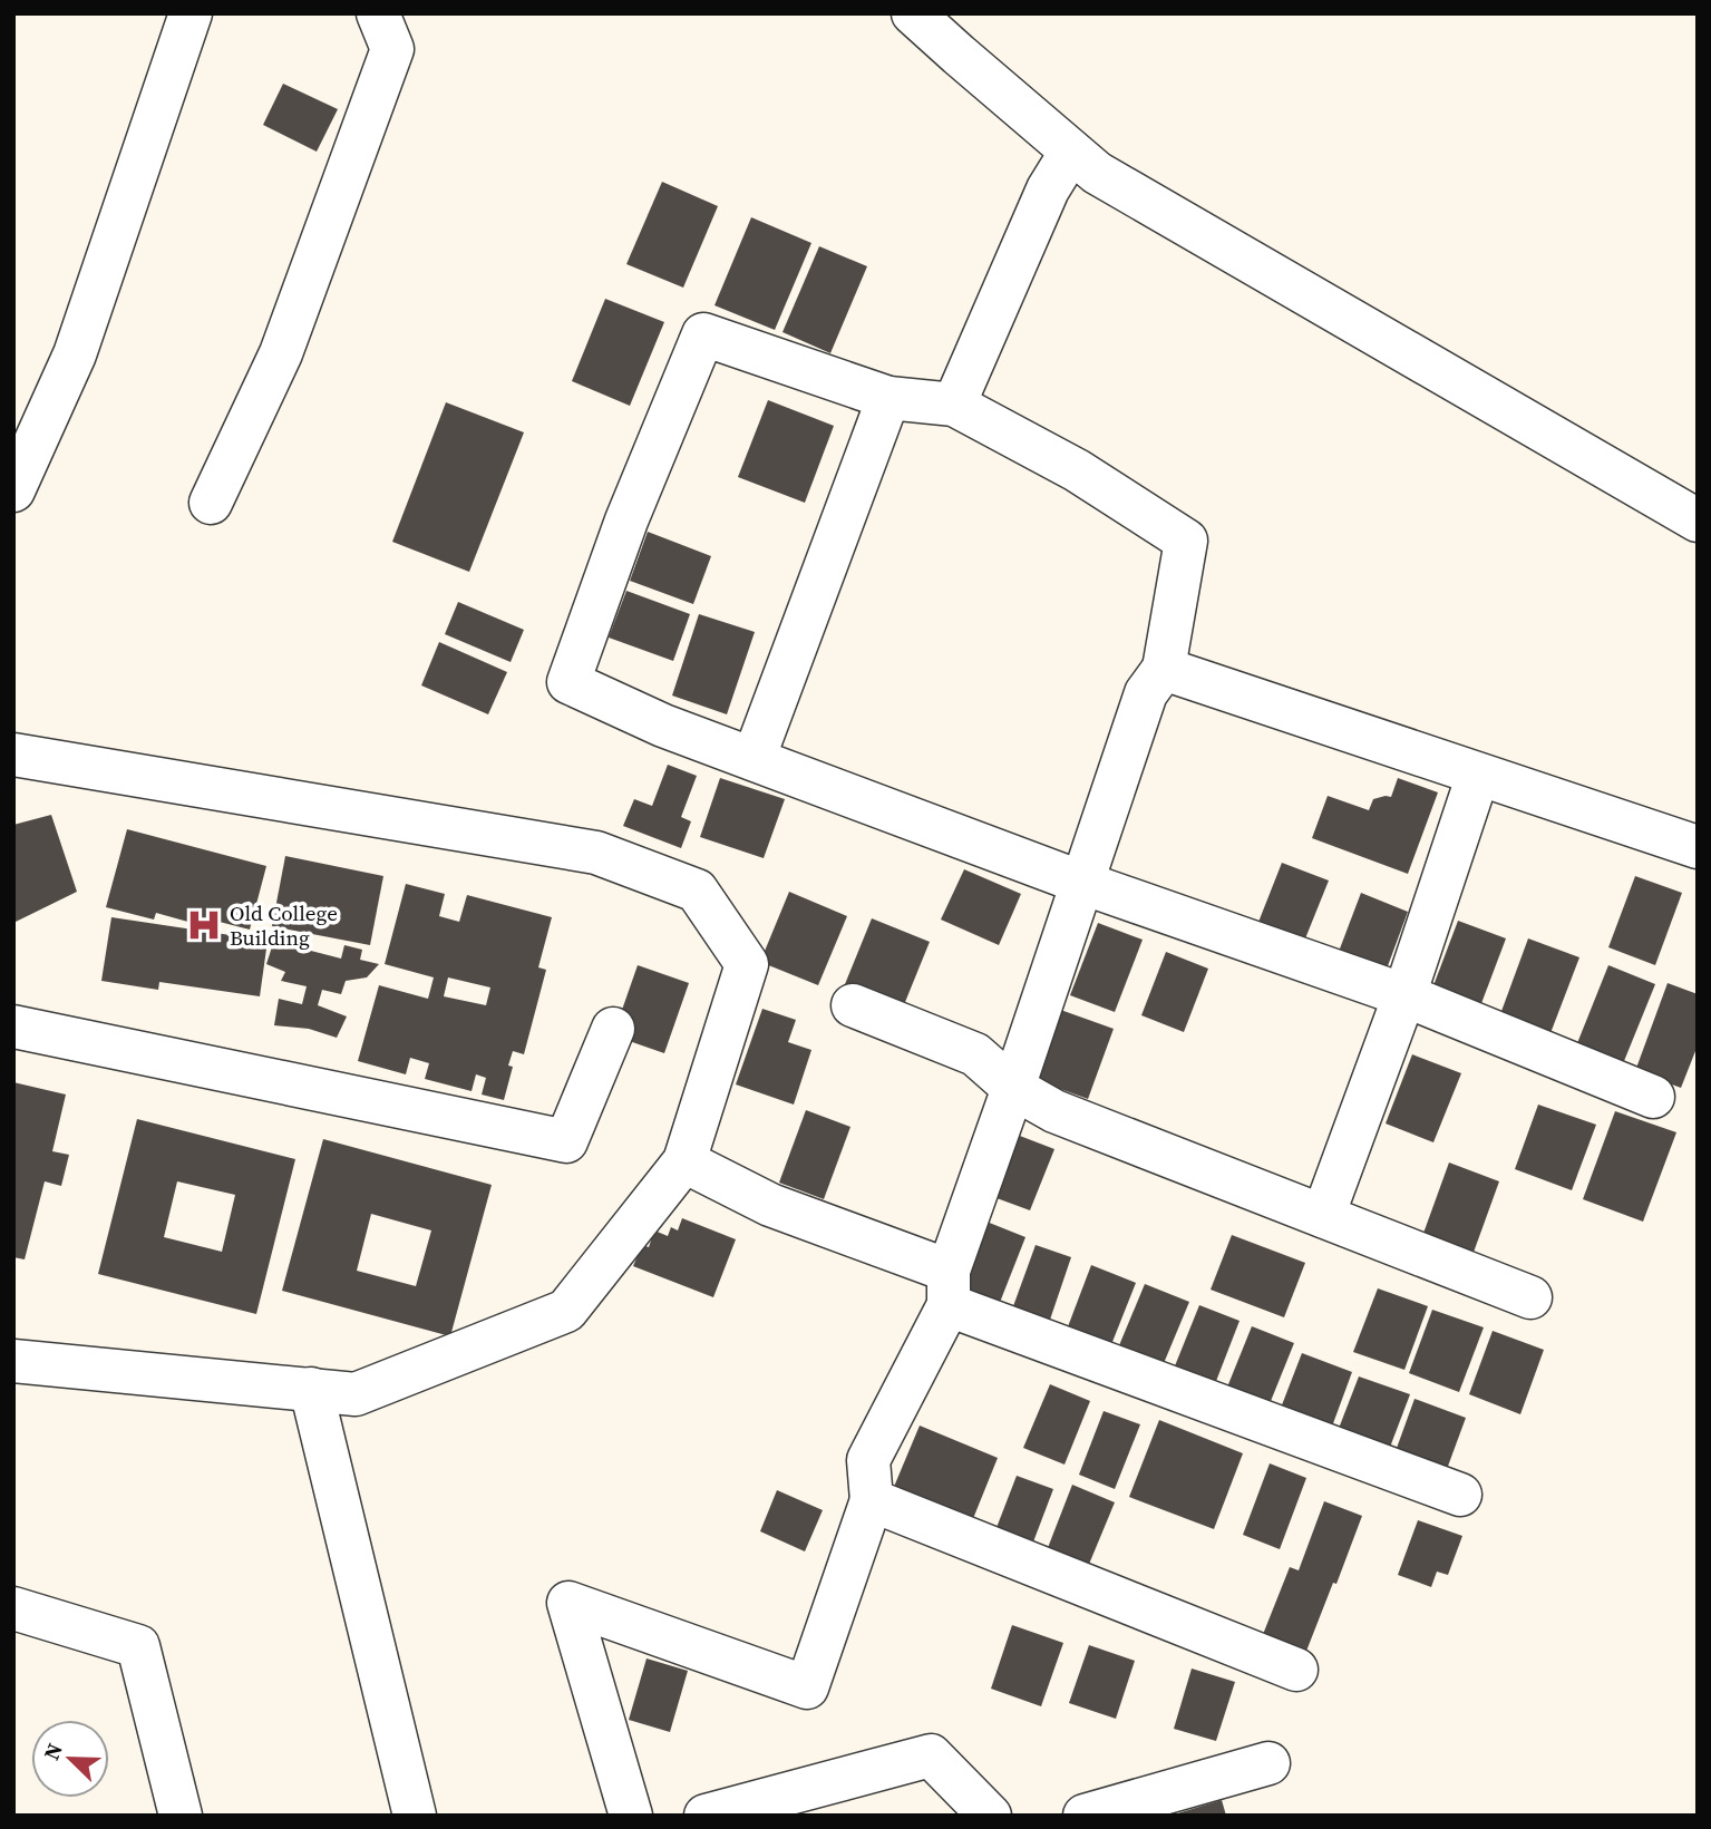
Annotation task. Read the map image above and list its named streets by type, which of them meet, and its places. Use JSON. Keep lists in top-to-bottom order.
{
  "places": {
    "hospital": ["Old College Building"]
  },
  "north": "top left"
}
